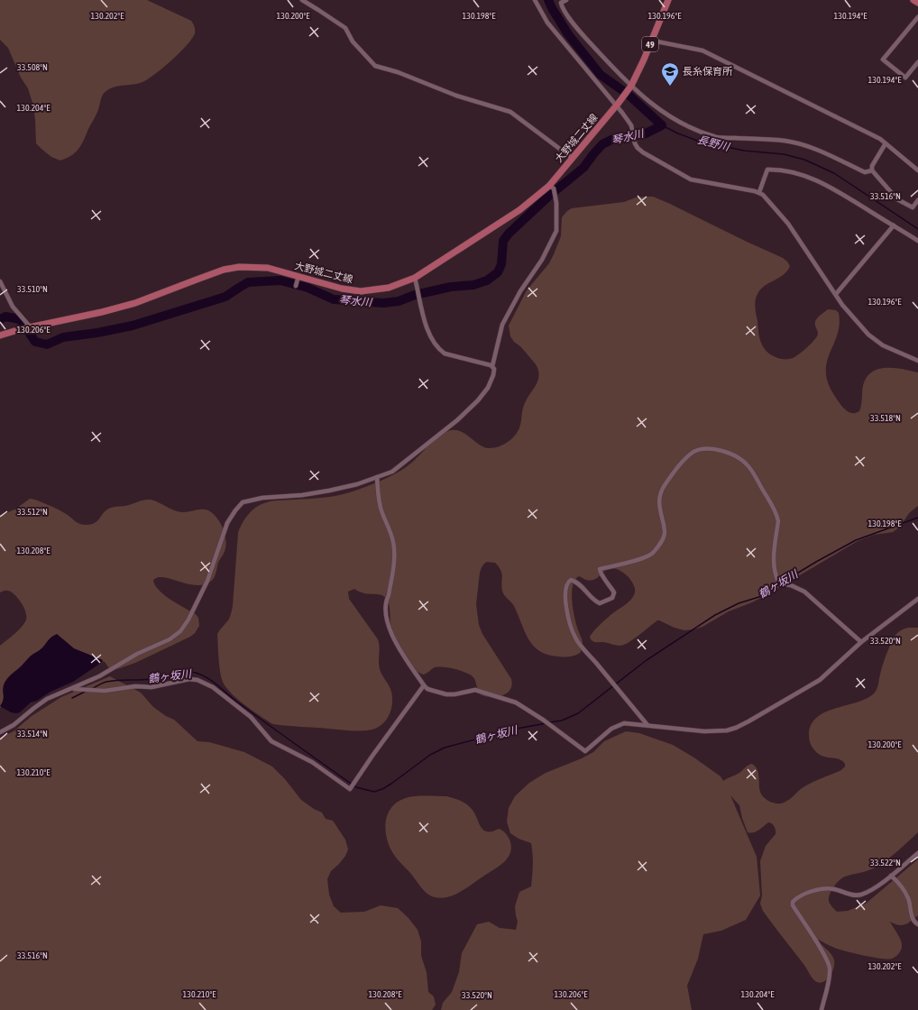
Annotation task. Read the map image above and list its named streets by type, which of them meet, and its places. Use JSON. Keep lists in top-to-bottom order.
{
  "streets": {
    "main road": ["49", "大野城二丈線"]
  },
  "crossings": [
    ["49", "大野城二丈線"]
  ],
  "water": ["琴水川", "長野川", "鶴ヶ坂川"],
  "places": {
    "school or university": ["長糸保育所"]
  },
  "coordinates": [
    "130.200°E",
    "130.202°E",
    "130.198°E",
    "130.196°E",
    "130.194°E",
    "33.508°N",
    "130.204°E",
    "33.516°N",
    "33.510°N",
    "130.206°E",
    "33.518°N",
    "33.512°N",
    "130.208°E",
    "33.520°N",
    "33.514°N",
    "130.210°E",
    "33.522°N"
  ]
}
